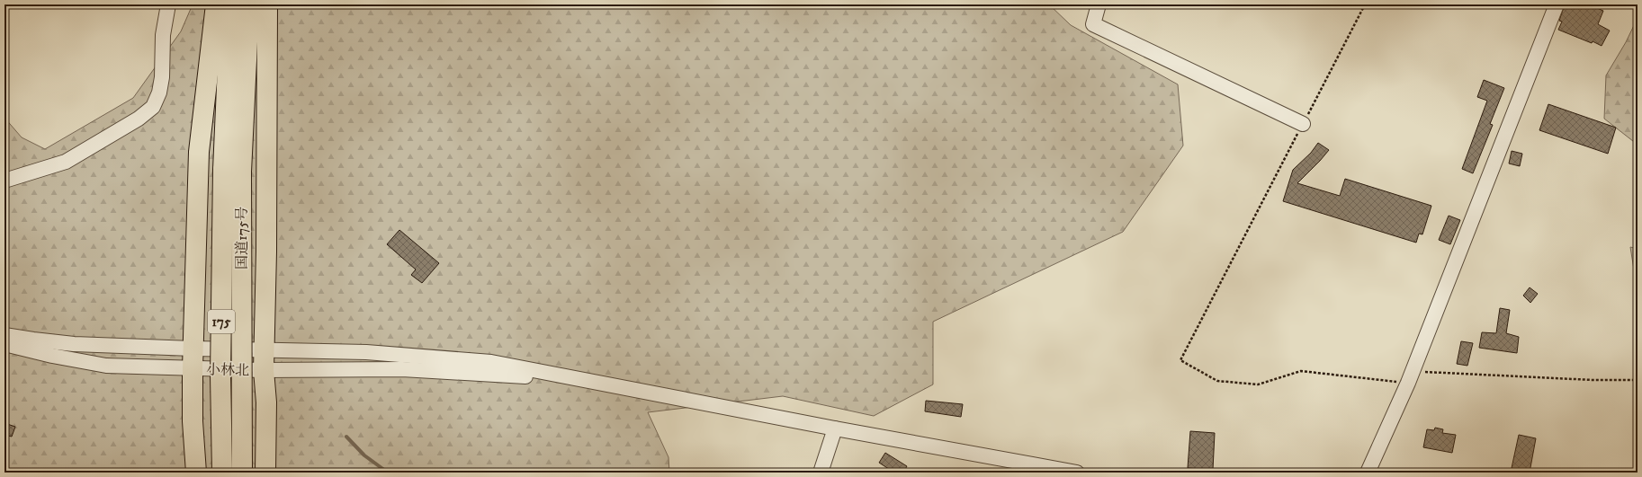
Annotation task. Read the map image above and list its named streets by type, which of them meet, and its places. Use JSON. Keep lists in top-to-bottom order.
{
  "streets": {
    "highway": ["国道175号", "175"],
    "street": ["小林北"]
  }
}
